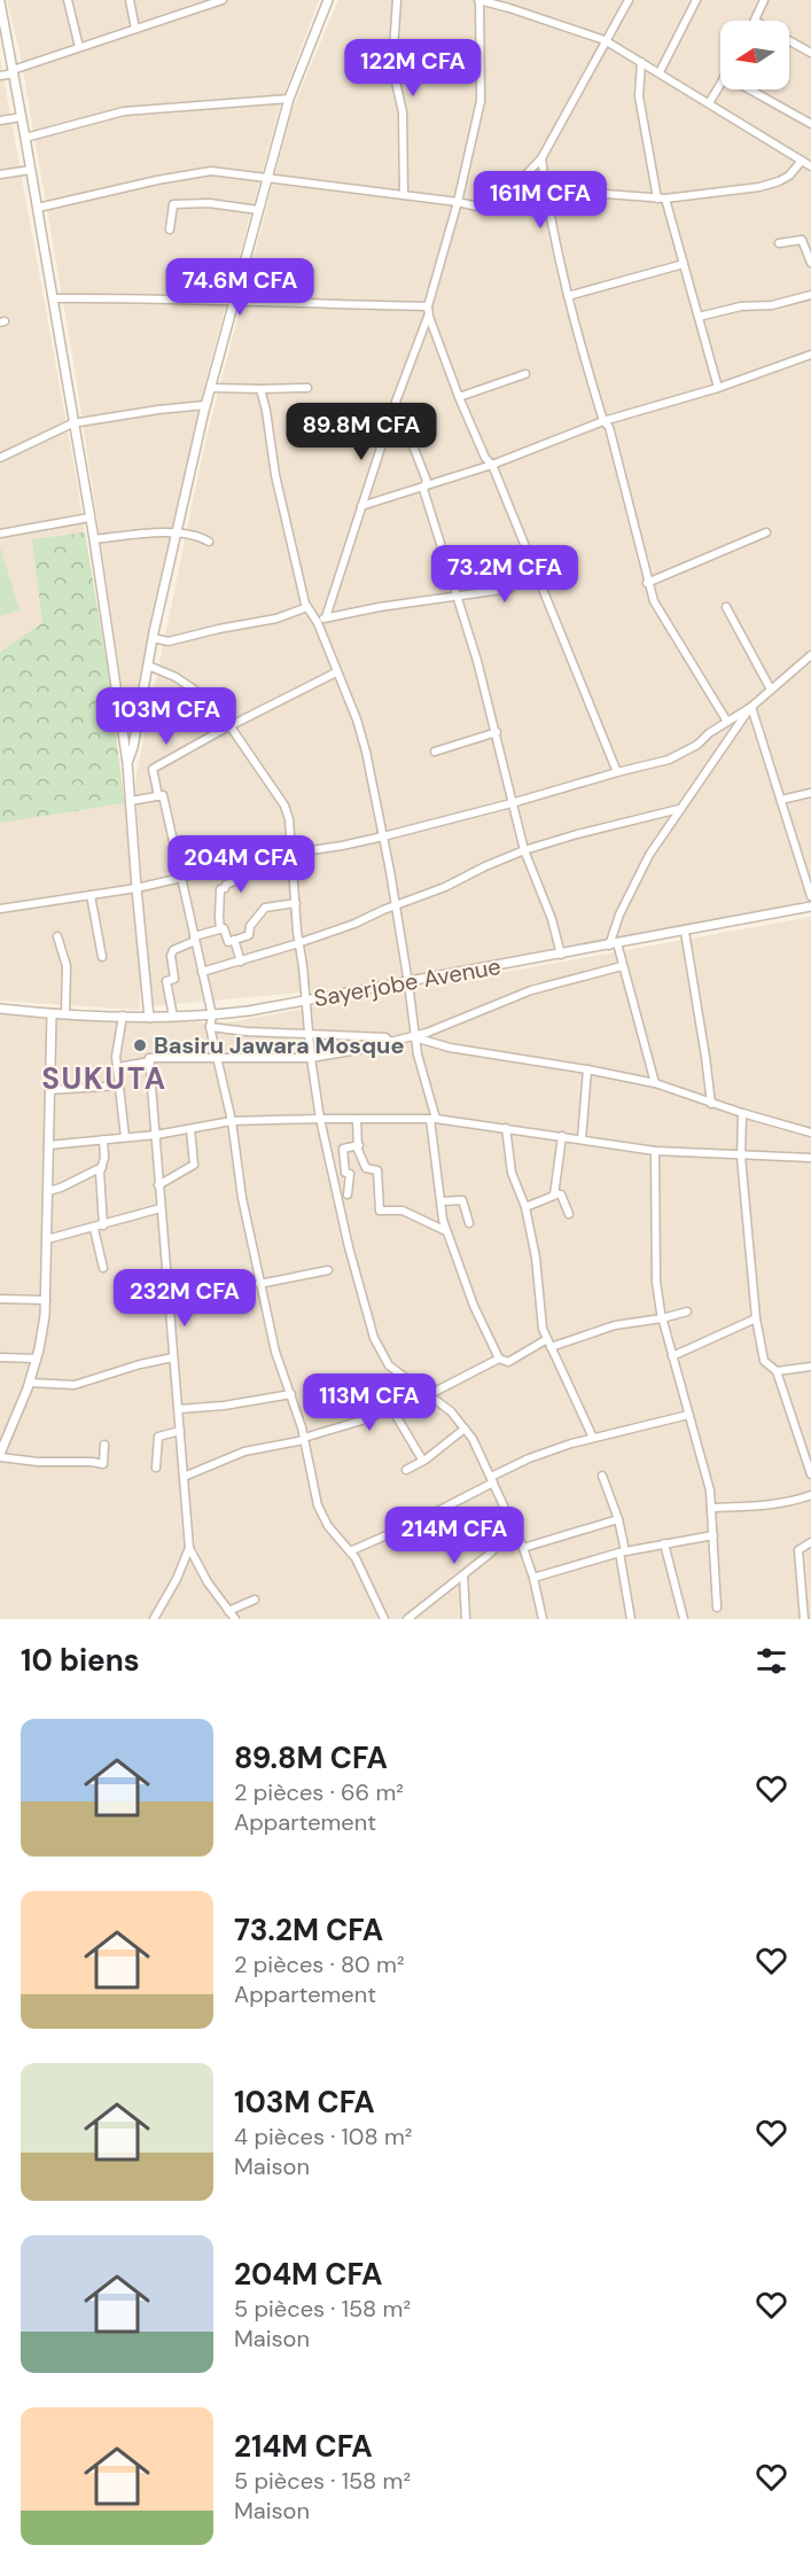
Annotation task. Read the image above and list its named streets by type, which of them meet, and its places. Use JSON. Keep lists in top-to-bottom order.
{
  "streets": {
    "street": ["Sayerjobe Avenue"]
  },
  "districts": ["SUKUTA"],
  "places": ["Basiru Jawara Mosque"],
  "north": "left",
  "page": {
    "price": [
      "122M CFA",
      "161M CFA",
      "74.6M CFA",
      "89.8M CFA",
      "73.2M CFA",
      "103M CFA",
      "204M CFA",
      "232M CFA",
      "113M CFA",
      "214M CFA"
    ],
    "heading": "10 biens",
    "list": [
      {
        "name": "89.8M CFA",
        "note": "2 pièces · 66 m² · Appartement"
      },
      {
        "name": "73.2M CFA",
        "note": "2 pièces · 80 m² · Appartement"
      },
      {
        "name": "103M CFA",
        "note": "4 pièces · 108 m² · Maison"
      },
      {
        "name": "204M CFA",
        "note": "5 pièces · 158 m² · Maison"
      },
      {
        "name": "214M CFA",
        "note": "5 pièces · 158 m² · Maison"
      }
    ]
  }
}
